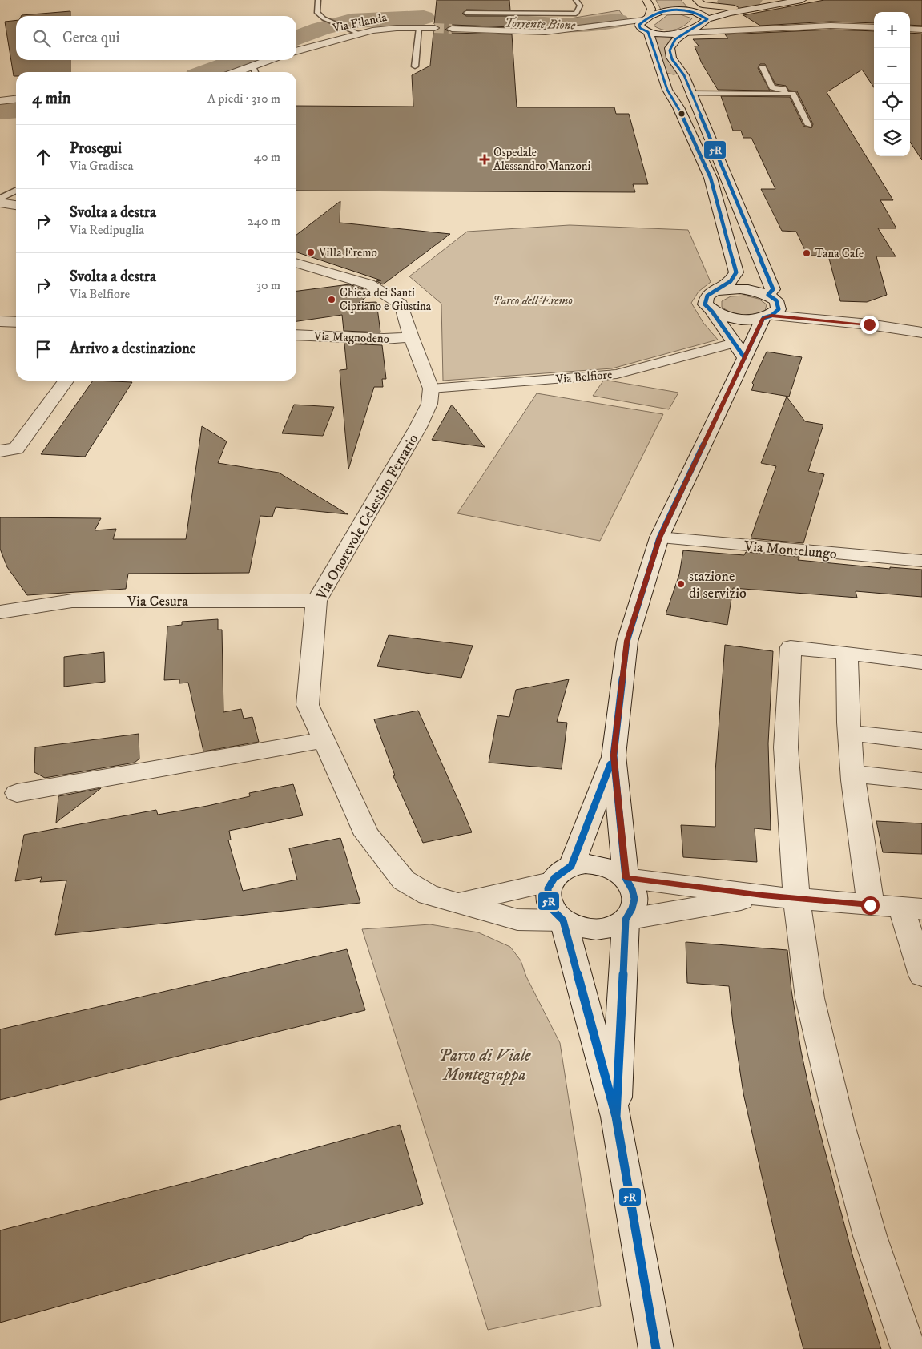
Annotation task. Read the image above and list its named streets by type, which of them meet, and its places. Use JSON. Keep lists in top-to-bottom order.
{
  "streets": {
    "street": [
      "Via Filanda",
      "Via Magnodeno",
      "Via Belfiore",
      "Via Onorevole Celestino Ferrario",
      "Via Montelungo",
      "Via Cesura"
    ]
  },
  "crossings": [
    ["Via Belfiore", "Via Onorevole Celestino Ferrario"],
    ["Via Onorevole Celestino Ferrario", "Via Cesura"]
  ],
  "water": ["Torrente Bione"],
  "parks": ["Parco dell'Eremo", "Parco di Viale Montegrappa"],
  "places": {
    "health": ["Ospedale Alessandro Manzoni"],
    "other": [
      "Villa Eremo",
      "Tana Cafe",
      "Chiesa dei Santi Cipriano e Giustina",
      "stazione di servizio"
    ]
  },
  "lines": ["transit line 5R"],
  "page": {
    "map_buttons": ["+", "−"],
    "search": "Cerca qui",
    "heading": ["4 min", "A piedi · 310 m"],
    "list": [
      ["Prosegui", "Via Gradisca", "40 m"],
      ["Svolta a destra", "Via Redipuglia", "240 m"],
      ["Svolta a destra", "Via Belfiore", "30 m"],
      "Arrivo a destinazione"
    ]
  }
}
